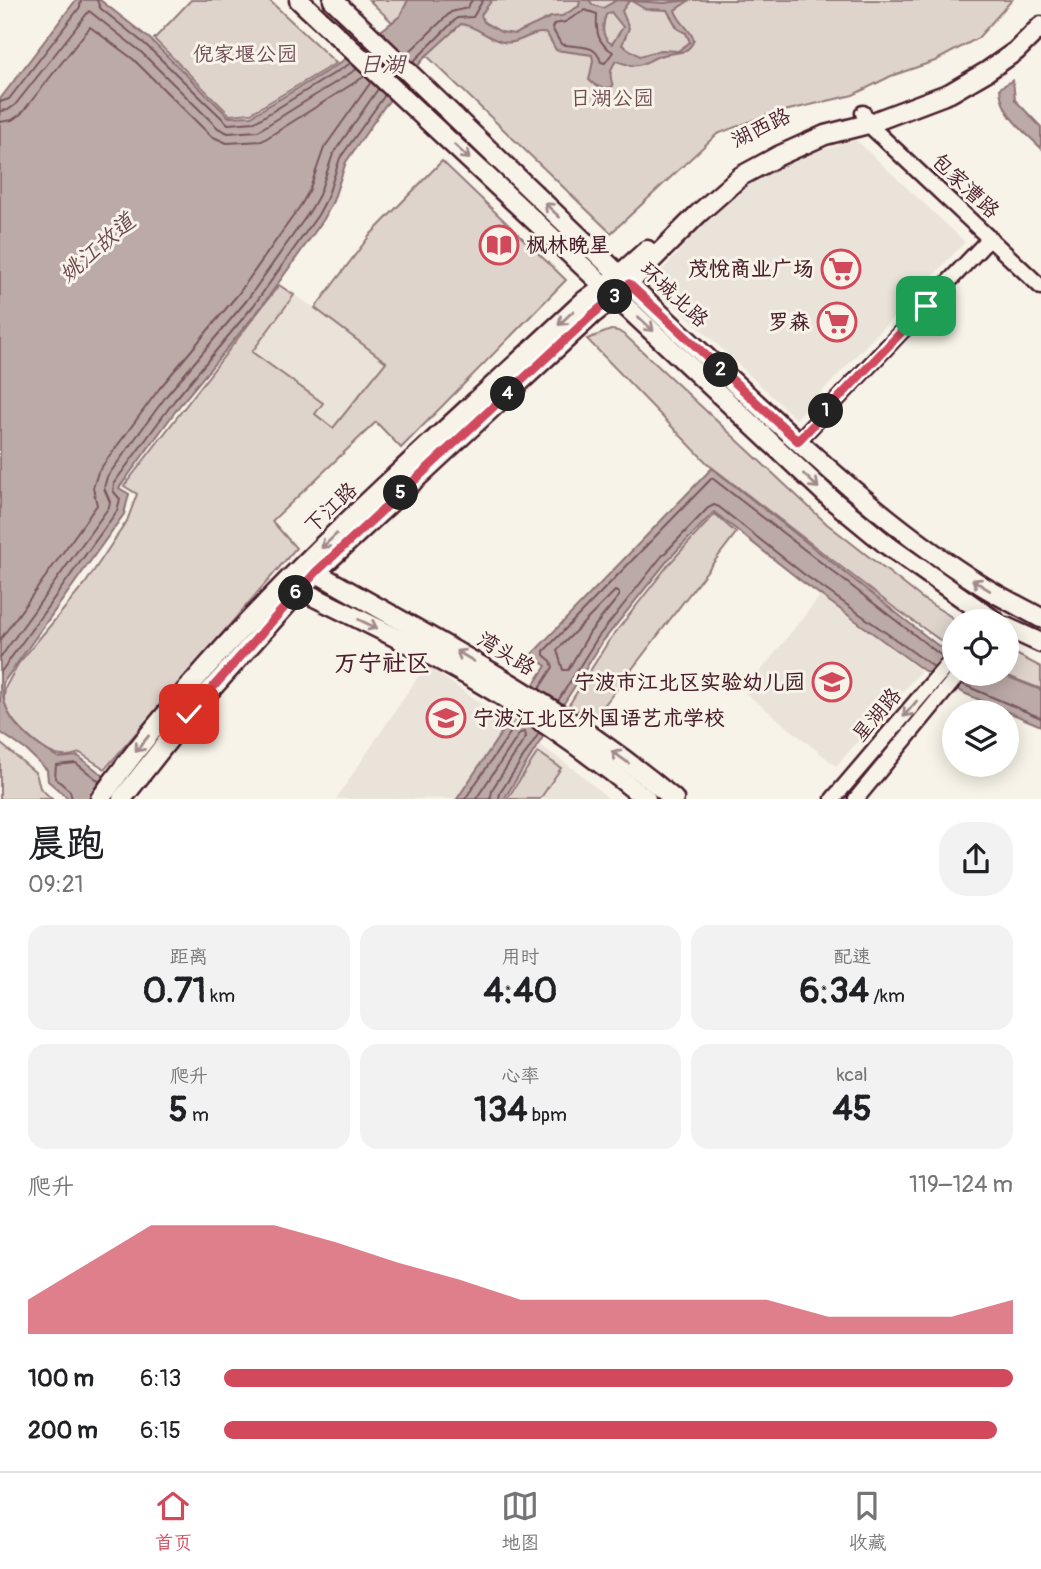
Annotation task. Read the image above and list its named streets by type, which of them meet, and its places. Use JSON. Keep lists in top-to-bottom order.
{
  "streets": {
    "main road": [
      "湖西路",
      "环城北路",
      "下江路",
      "湾头路"
    ],
    "street": ["包家漕路", "星湖路"]
  },
  "crossings": [
    ["湖西路", "包家漕路"],
    ["湖西路", "环城北路"],
    ["湖西路", "下江路"],
    ["环城北路", "下江路"],
    ["下江路", "湾头路"]
  ],
  "districts": ["万宁社区"],
  "water": ["日湖", "姚江故道"],
  "parks": ["倪家堰公园", "日湖公园"],
  "places": {
    "library": ["枫林晚星"],
    "supermarket": ["茂悦商业广场", "罗森"],
    "school or university": ["宁波市江北区实验幼儿园", "宁波江北区外国语艺术学校"]
  },
  "page": {
    "pins": [
      "3",
      "2",
      "4",
      "1",
      "5",
      "6"
    ],
    "heading": ["晨跑", "09:21"],
    "stats": [
      ["距离", "0.71 km"],
      ["用时", "4:40"],
      ["配速", "6:34 /km"],
      ["爬升", "5 m"],
      ["心率", "134 bpm"],
      ["kcal", "45"]
    ],
    "chart": ["爬升", "119–124 m"],
    "list": [
      {
        "name": "100 m",
        "note": "6:13"
      },
      {
        "name": "200 m",
        "note": "6:15"
      }
    ],
    "tabs": ["首页", "地图", "收藏"]
  }
}
